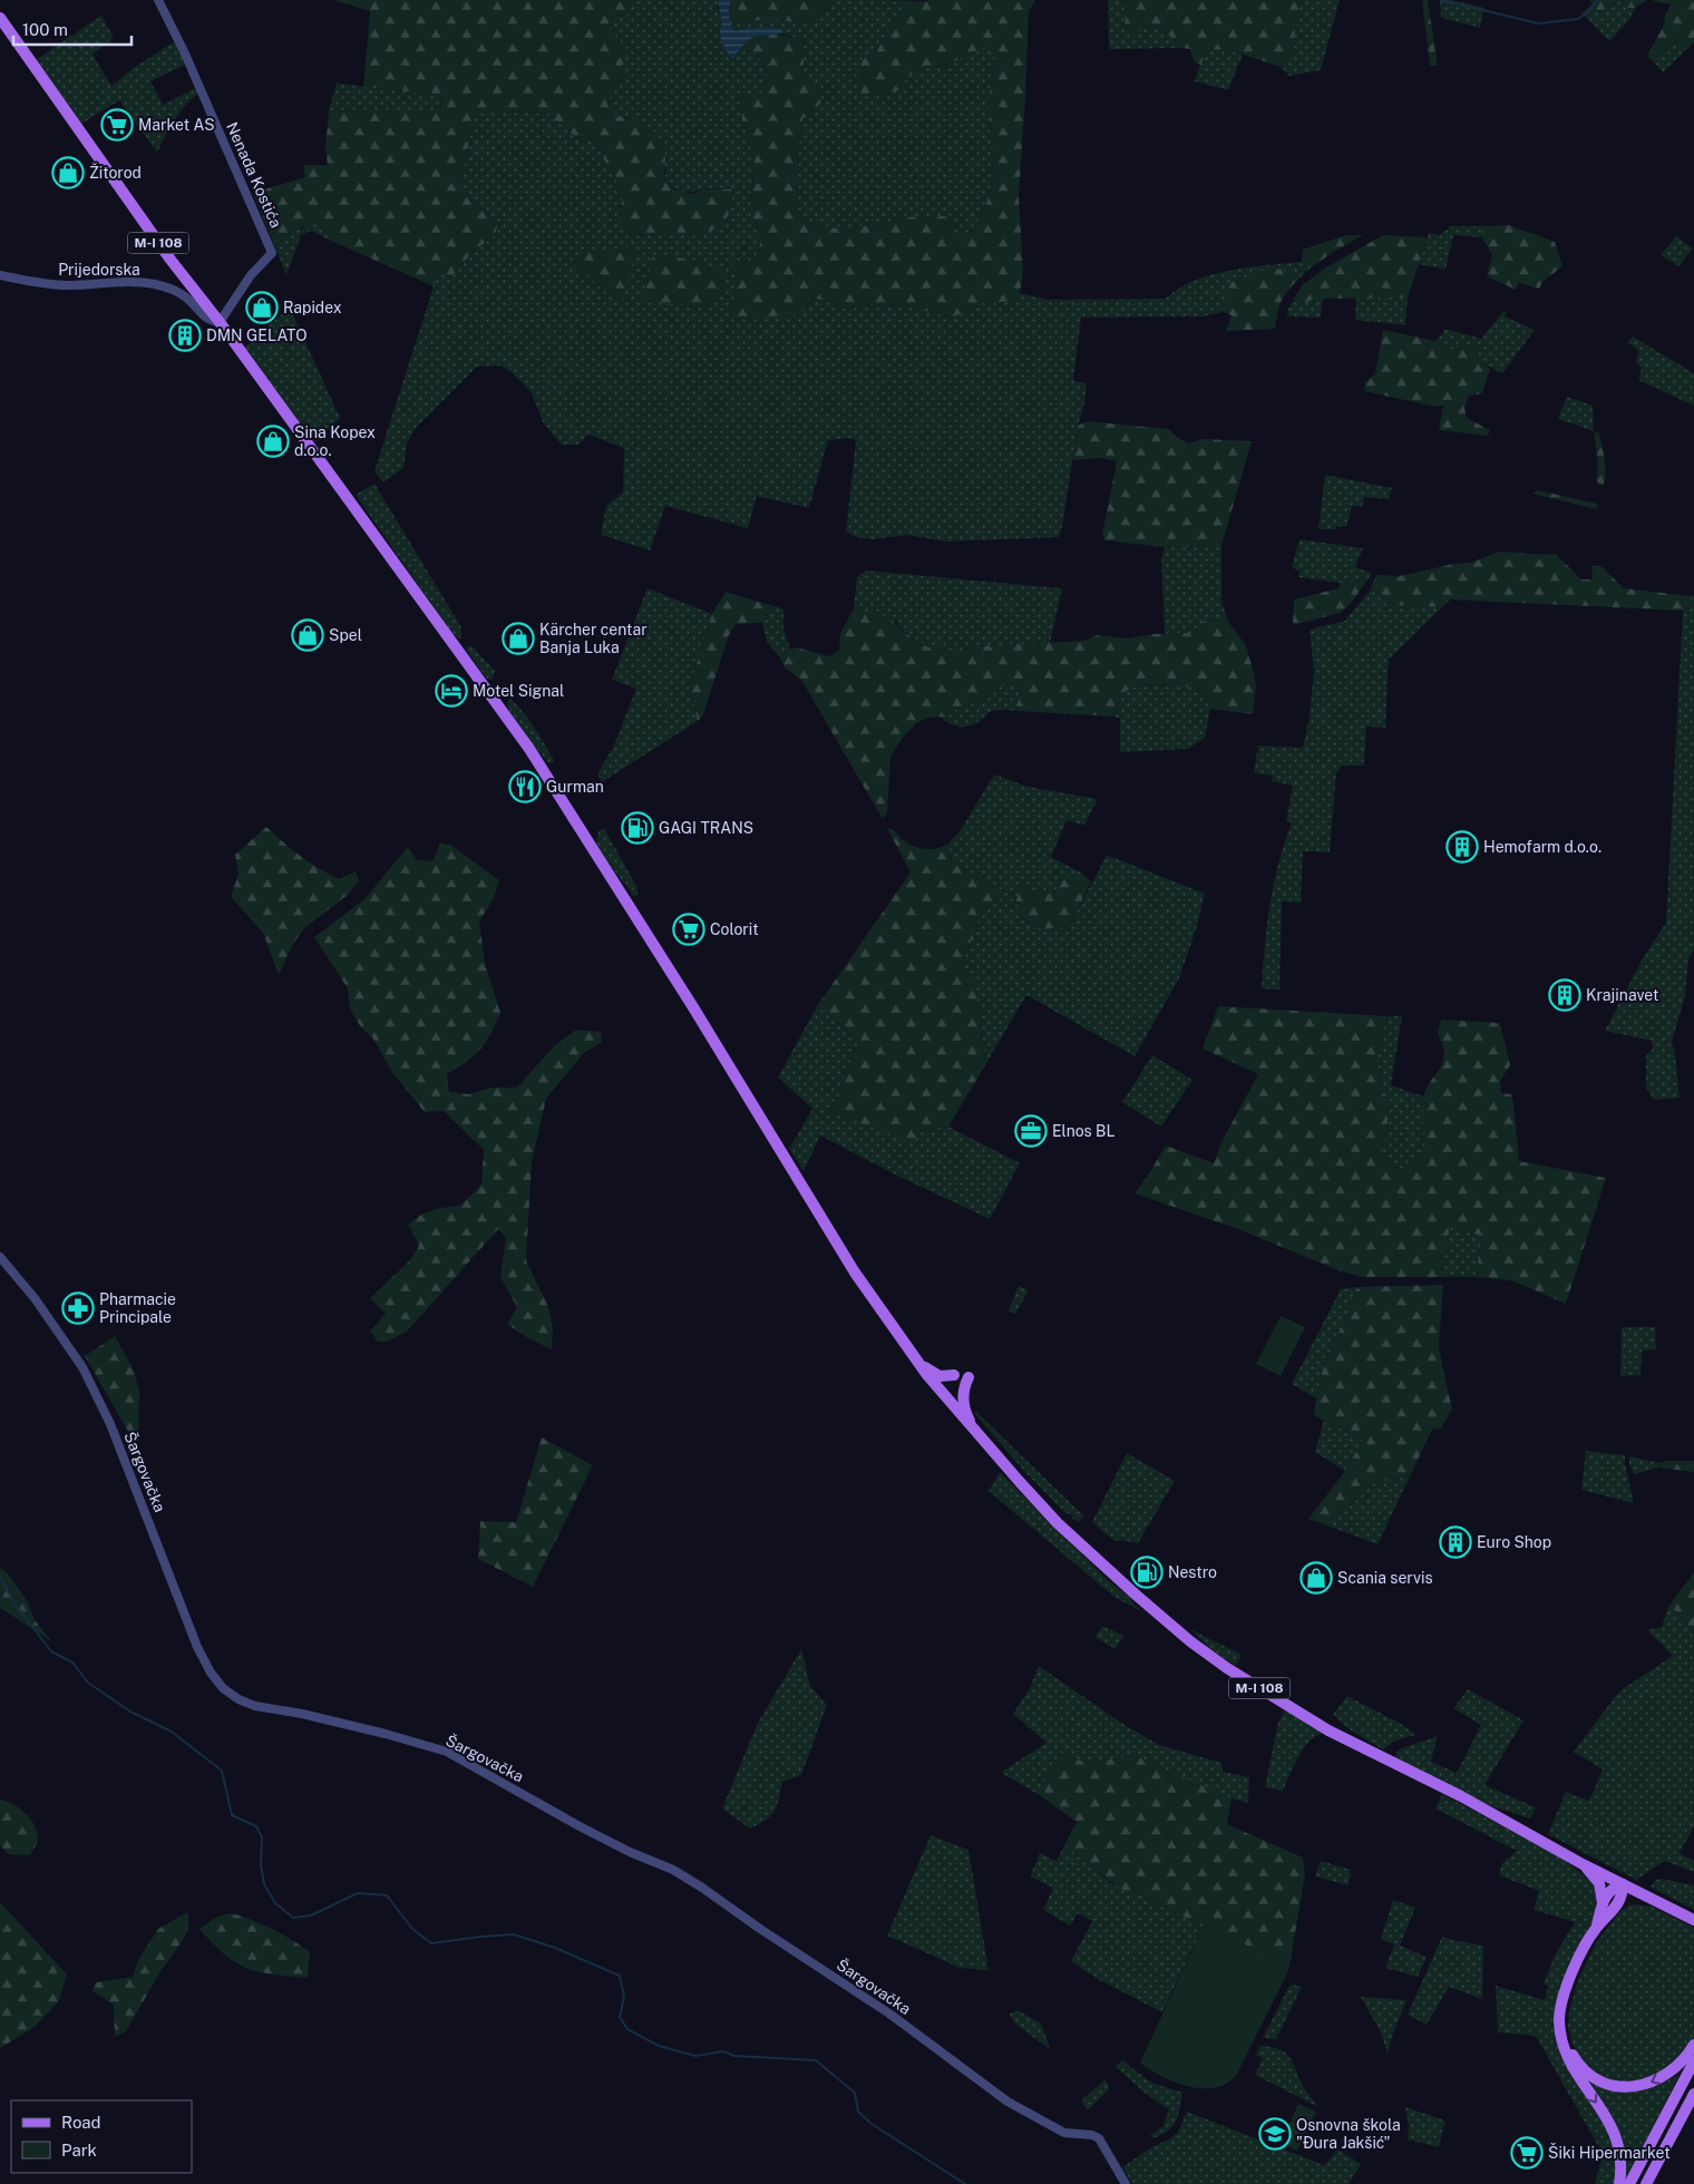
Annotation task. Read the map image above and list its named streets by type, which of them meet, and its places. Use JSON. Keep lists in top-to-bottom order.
{
  "streets": {
    "main road": ["M-I 108"],
    "street": ["Nenada Kostića", "Prijedorska", "Šargovačka"]
  },
  "crossings": [
    ["Nenada Kostića", "M-I 108"],
    ["Nenada Kostića", "Prijedorska"],
    ["M-I 108", "Prijedorska"]
  ],
  "places": {
    "supermarket": ["Market AS", "Colorit", "Šiki Hipermarket"],
    "shop": [
      "Žitorod",
      "Rapidex",
      "Sina Kopex d.o.o.",
      "Spel",
      "Kärcher centar Banja Luka",
      "Scania servis"
    ],
    "building": [
      "DMN GELATO",
      "Hemofarm d.o.o.",
      "Krajinavet",
      "Euro Shop"
    ],
    "hotel": ["Motel Signal"],
    "restaurant": ["Gurman"],
    "fuel station": ["GAGI TRANS", "Nestro"],
    "office": ["Elnos BL"],
    "pharmacy": ["Pharmacie Principale"],
    "school or university": ["Osnovna škola \"Đura Jakšić\""]
  },
  "legend": ["Road", "Park"],
  "scale_bar": "100 m"
}
